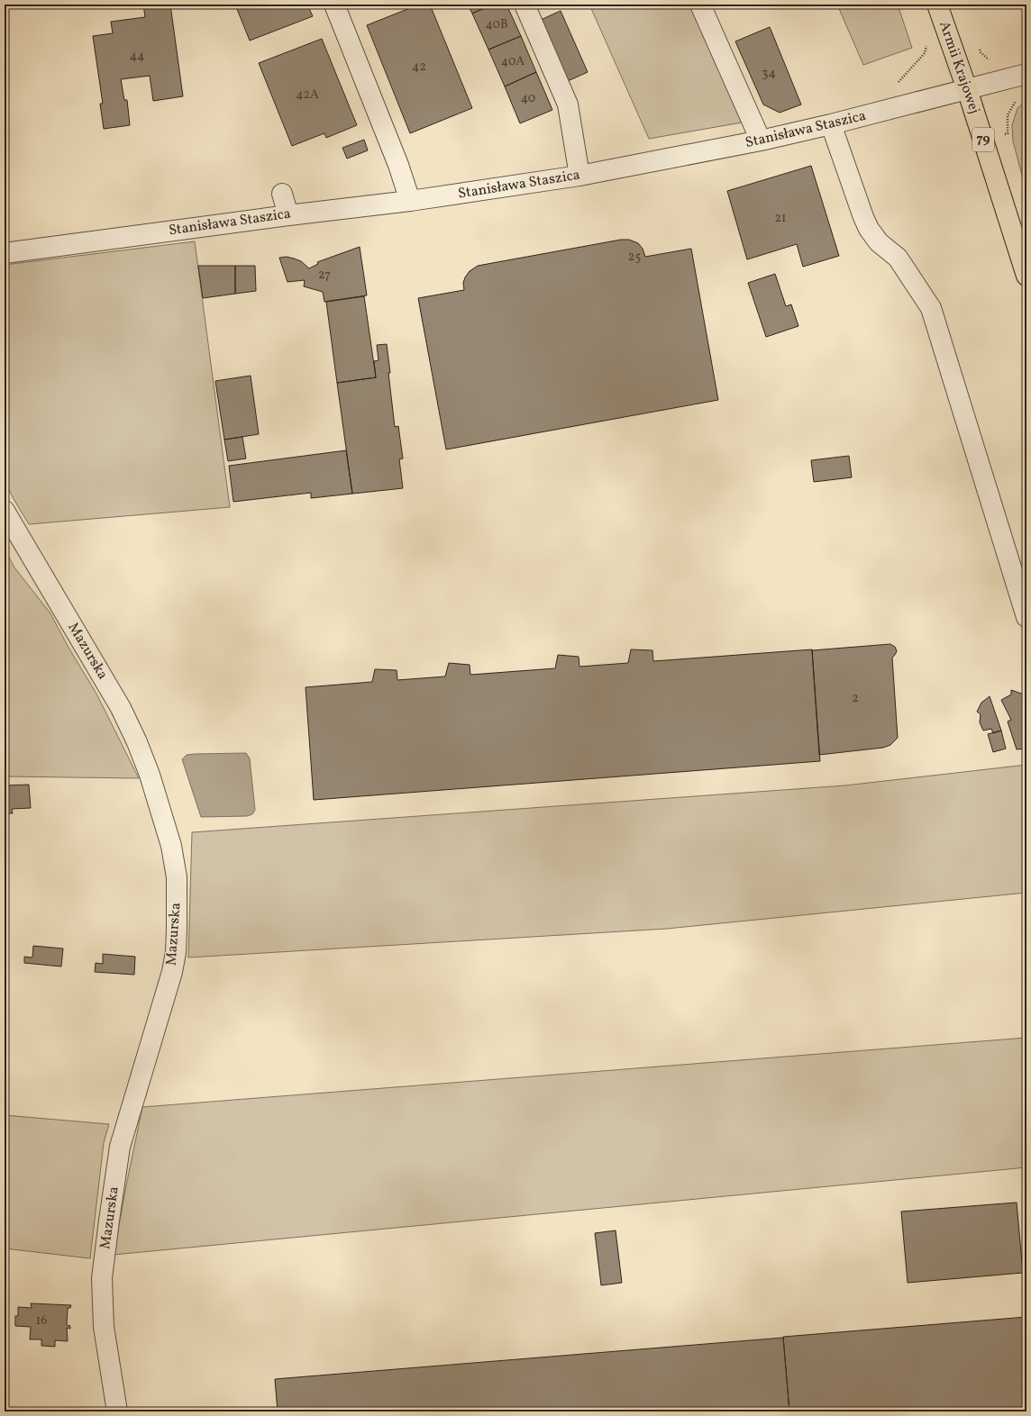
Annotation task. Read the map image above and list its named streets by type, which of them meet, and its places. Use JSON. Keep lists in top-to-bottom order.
{
  "streets": {
    "main road": ["Armii Krajowej", "79"],
    "street": ["Stanisława Staszica", "Mazurska"]
  },
  "crossings": [
    ["Armii Krajowej", "Stanisława Staszica"]
  ],
  "house_numbers": [
    "40B",
    "44",
    "40A",
    "42",
    "34",
    "42A",
    "40",
    "21",
    "25",
    "27",
    "2",
    "16"
  ]
}
